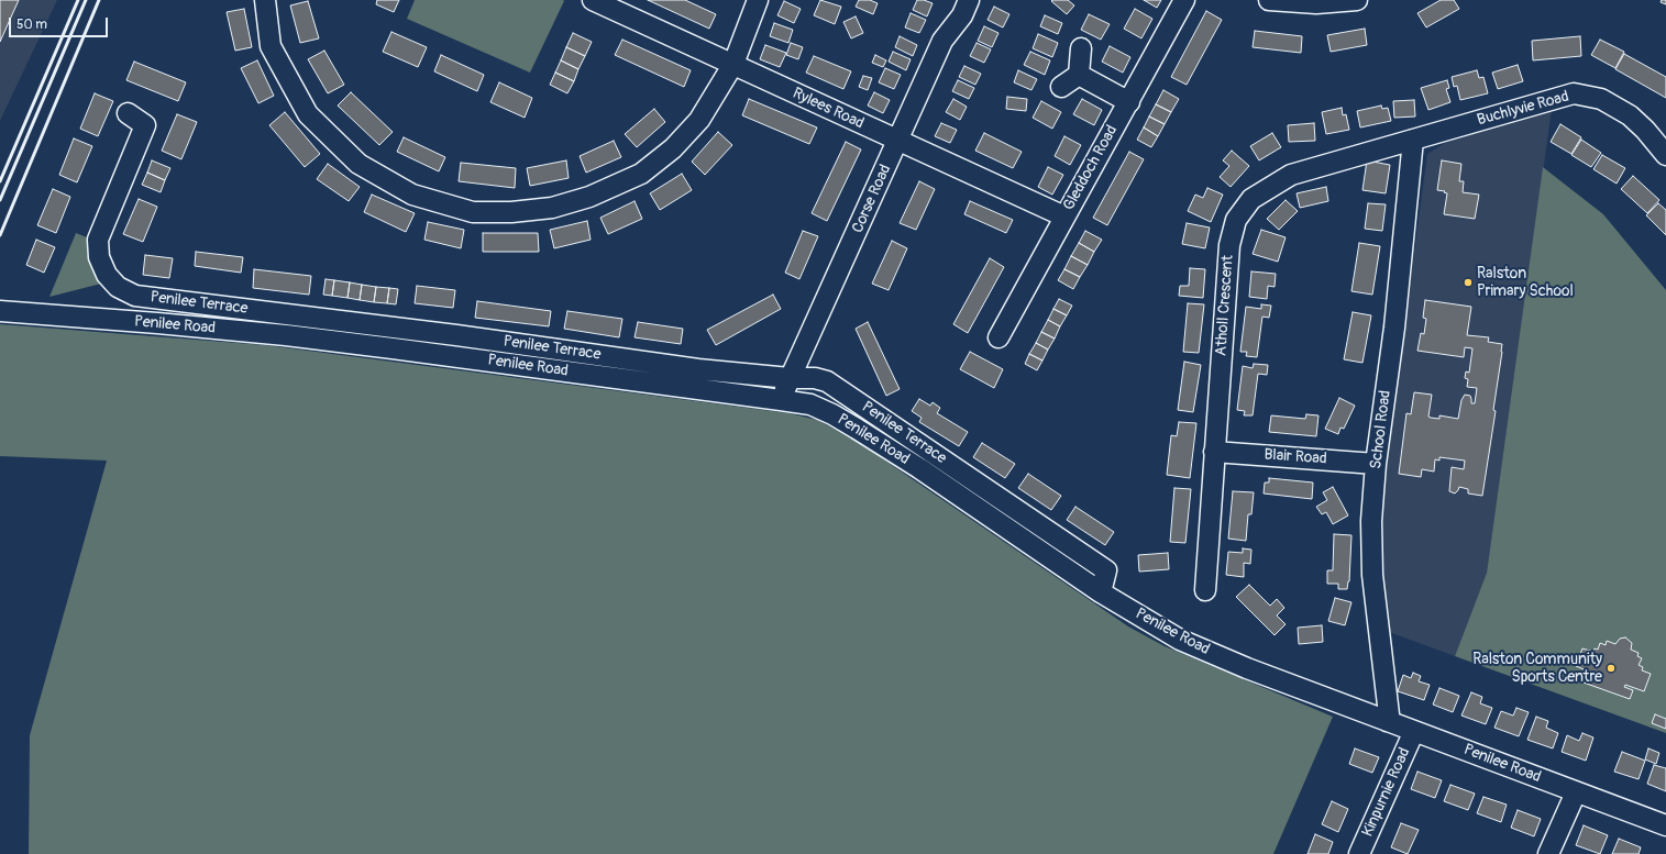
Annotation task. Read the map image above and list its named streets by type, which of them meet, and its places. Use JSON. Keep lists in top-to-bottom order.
{
  "streets": {
    "street": [
      "Rylees Road",
      "Buchlyvie Road",
      "Gleddoch Road",
      "Corse Road",
      "Penilee Terrace",
      "Atholl Crescent",
      "Penilee Road",
      "School Road",
      "Blair Road",
      "Kinpurnie Road"
    ]
  },
  "crossings": [
    ["Rylees Road", "Gleddoch Road"],
    ["Rylees Road", "Corse Road"],
    ["Buchlyvie Road", "Atholl Crescent"],
    ["Buchlyvie Road", "School Road"],
    ["Corse Road", "Penilee Terrace"],
    ["Corse Road", "Penilee Road"],
    ["Penilee Terrace", "Penilee Road"],
    ["Atholl Crescent", "School Road"],
    ["Atholl Crescent", "Blair Road"],
    ["Penilee Road", "School Road"],
    ["Penilee Road", "Kinpurnie Road"],
    ["School Road", "Blair Road"]
  ],
  "places": ["Ralston Primary School", "Ralston Community Sports Centre"],
  "scale_bar": "50 m"
}
